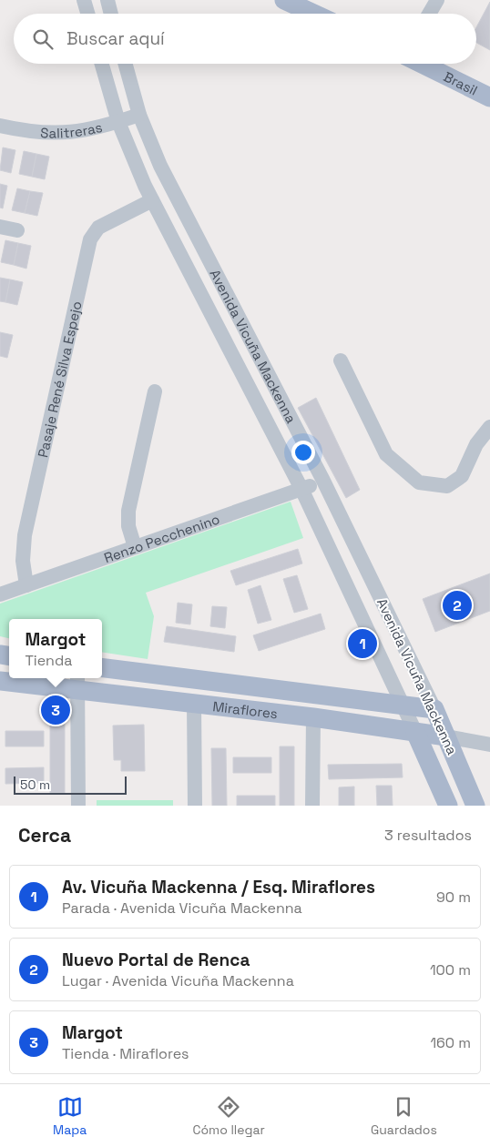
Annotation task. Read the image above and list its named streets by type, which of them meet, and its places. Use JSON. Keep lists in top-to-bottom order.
{
  "streets": {
    "main road": ["Brasil", "Avenida Vicuña Mackenna", "Miraflores"],
    "street": ["Salitreras", "Pasaje René Silva Espejo", "Renzo Pecchenino"]
  },
  "crossings": [
    ["Salitreras", "Avenida Vicuña Mackenna"],
    ["Avenida Vicuña Mackenna", "Pasaje René Silva Espejo"],
    ["Avenida Vicuña Mackenna", "Renzo Pecchenino"],
    ["Avenida Vicuña Mackenna", "Miraflores"],
    ["Pasaje René Silva Espejo", "Renzo Pecchenino"]
  ],
  "scale_bar": "50 m",
  "page": {
    "search": "Buscar aquí",
    "pins": ["2", "1", "3"],
    "popup": ["Margot", "Tienda"],
    "scale": "50 m",
    "heading": ["Cerca", "3 resultados"],
    "list": [
      {
        "mark": "1",
        "name": "Av. Vicuña Mackenna / Esq. Miraflores",
        "note": "Parada · Avenida Vicuña Mackenna",
        "value": "90 m"
      },
      {
        "mark": "2",
        "name": "Nuevo Portal de Renca",
        "note": "Lugar · Avenida Vicuña Mackenna",
        "value": "100 m"
      },
      {
        "mark": "3",
        "name": "Margot",
        "note": "Tienda · Miraflores",
        "value": "160 m"
      }
    ],
    "nav": ["Mapa", "Cómo llegar", "Guardados"]
  }
}
